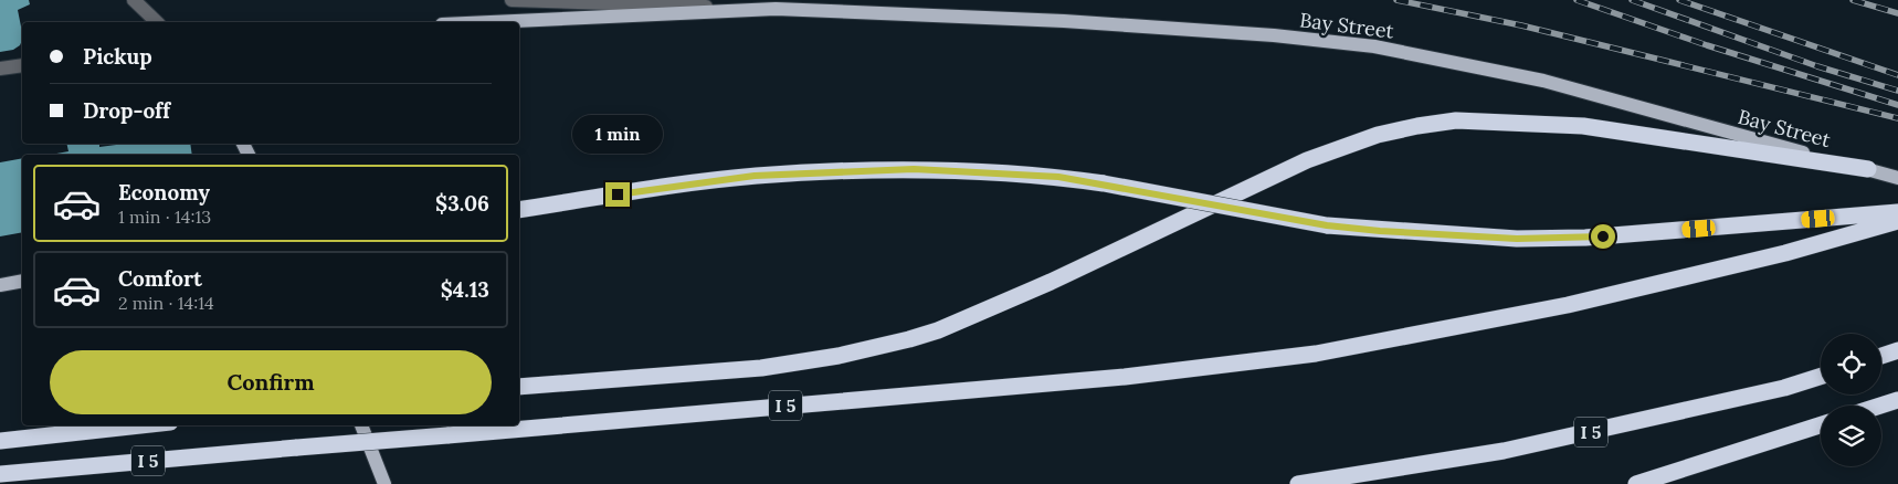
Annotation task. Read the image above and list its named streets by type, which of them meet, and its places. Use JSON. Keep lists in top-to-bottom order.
{
  "streets": {
    "highway": ["I 5"],
    "main road": ["Bay Street"]
  },
  "page": {
    "banner": ["Pickup", "Drop-off"],
    "bubble": "1 min",
    "list": [
      {
        "name": "Economy",
        "note": "1 min · 14:13",
        "value": "$3.06"
      },
      {
        "name": "Comfort",
        "note": "2 min · 14:14",
        "value": "$4.13"
      }
    ],
    "buttons": "Confirm"
  }
}
